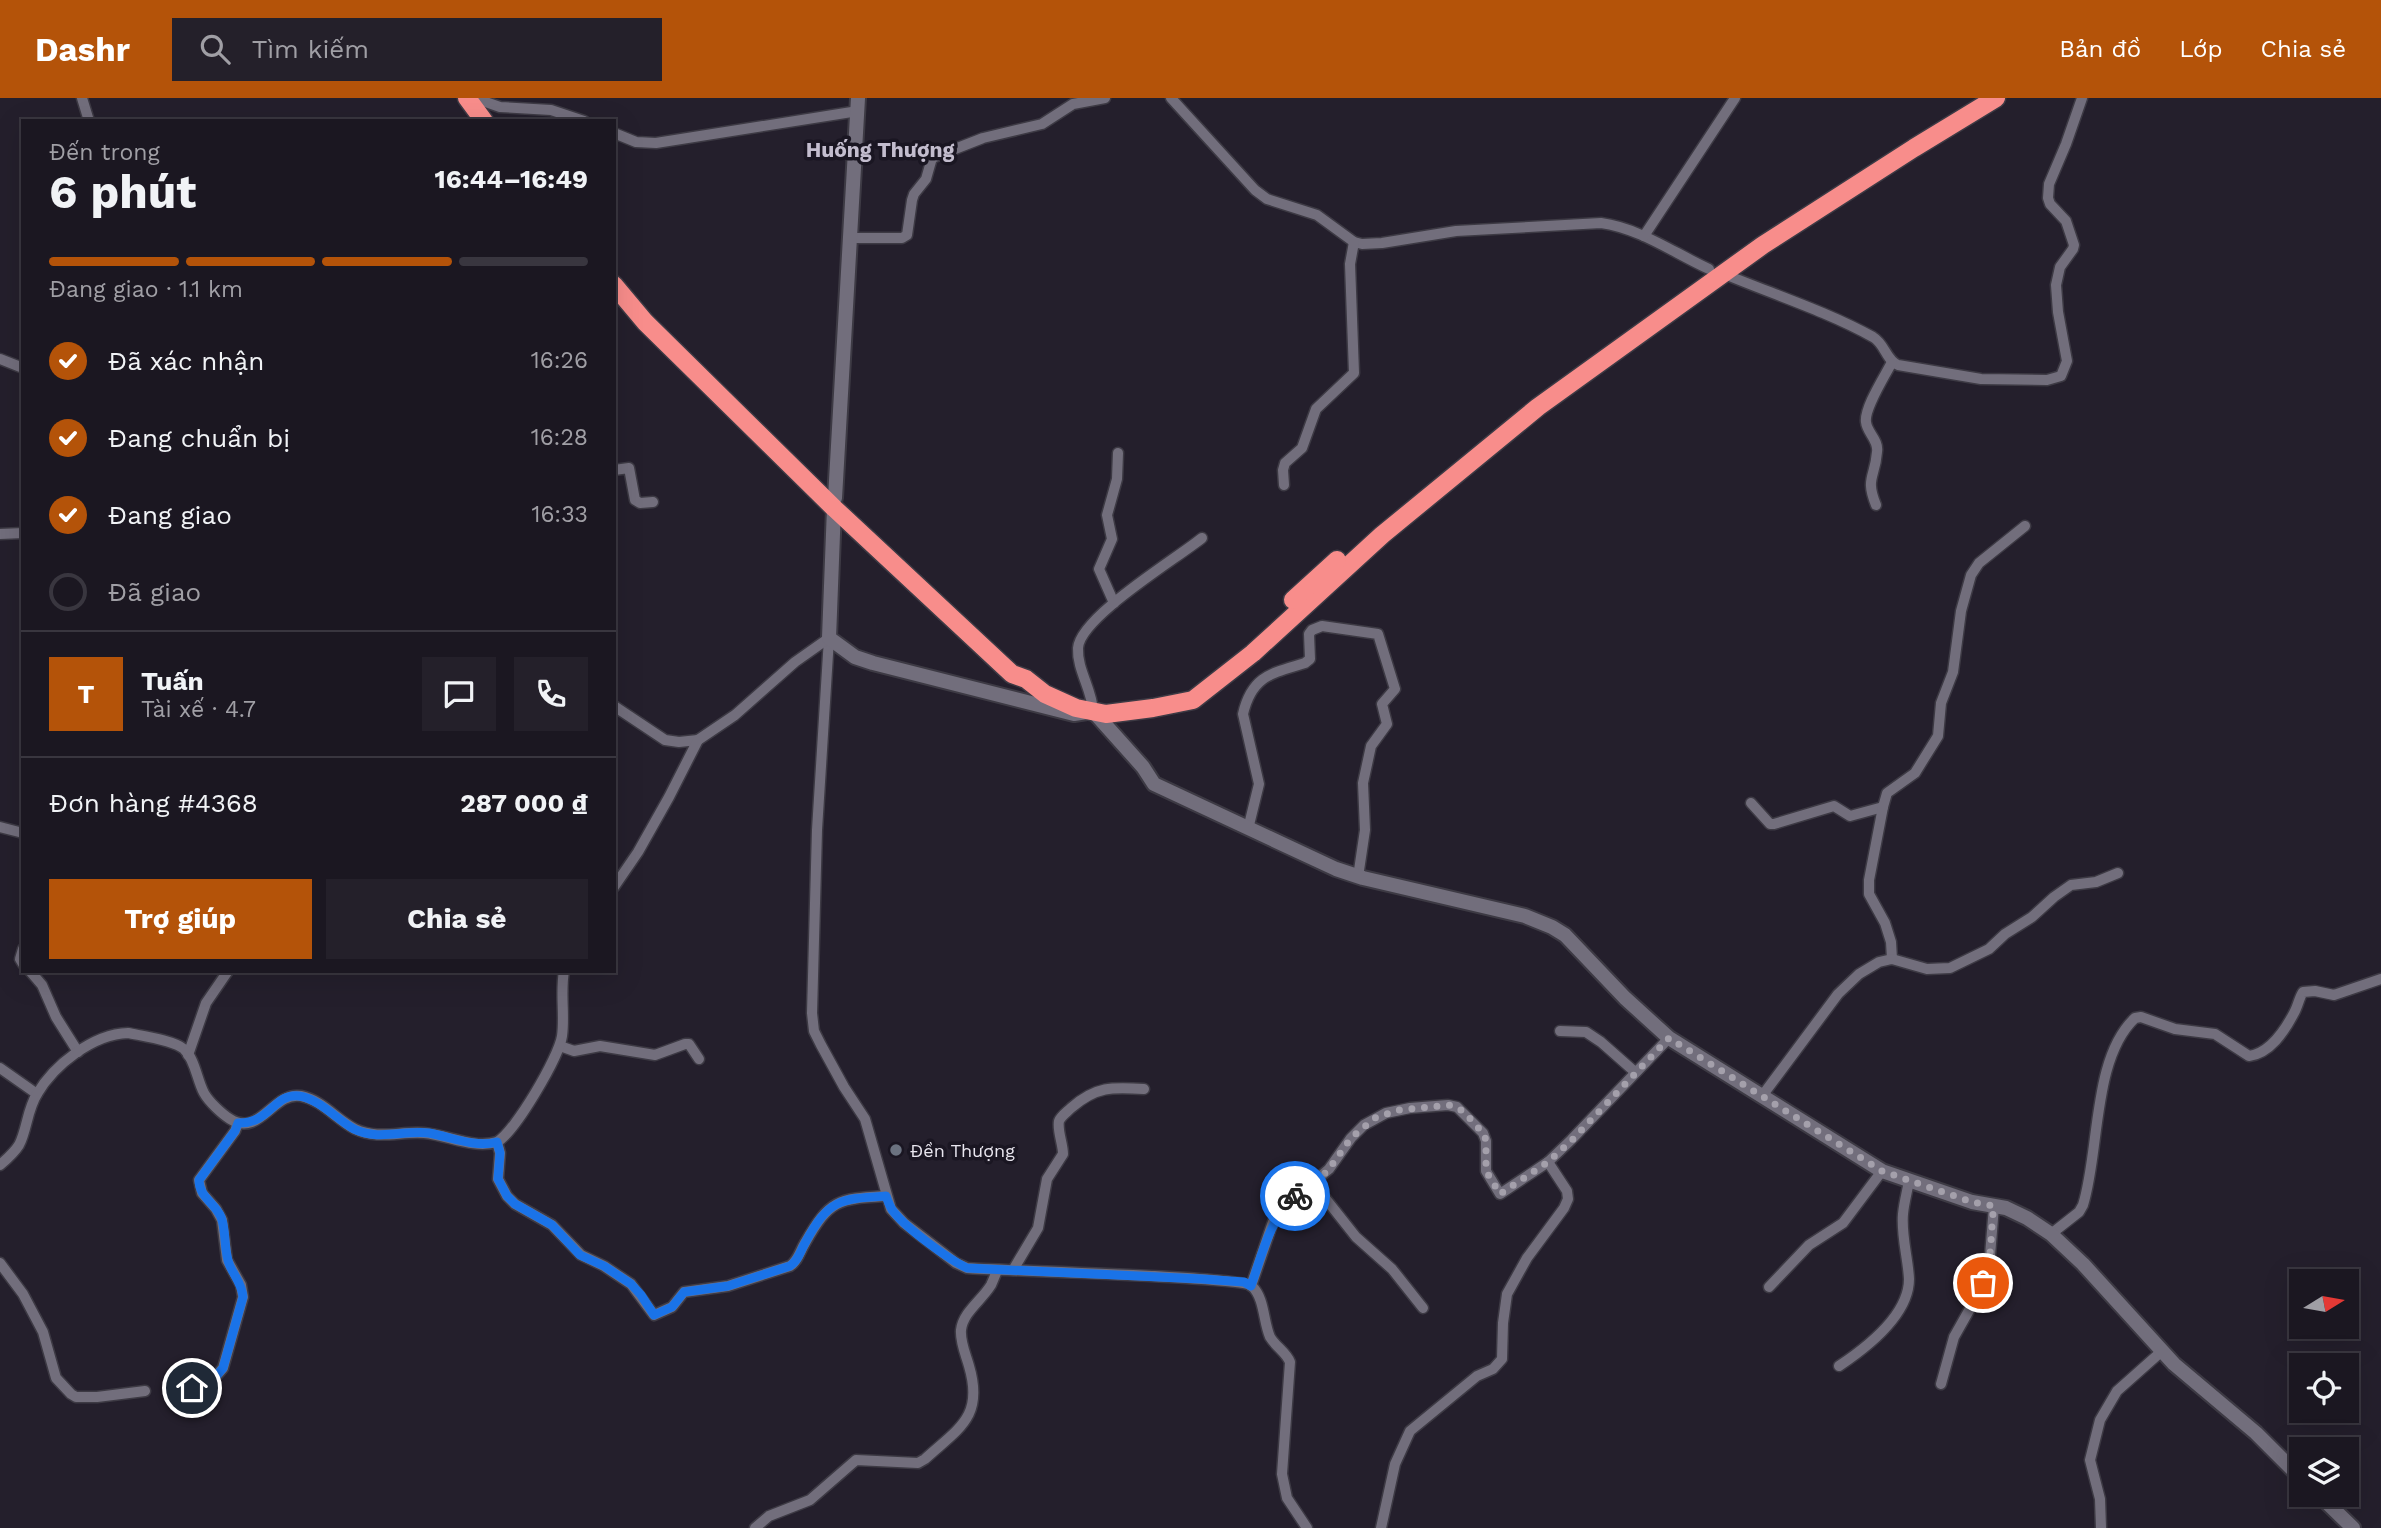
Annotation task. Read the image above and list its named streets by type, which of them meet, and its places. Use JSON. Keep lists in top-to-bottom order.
{
  "districts": ["Huống Thượng"],
  "places": ["Đền Thượng"],
  "north": "right",
  "page": {
    "header": "Dashr",
    "search": "Tìm kiếm",
    "nav": ["Bản đồ", "Lớp", "Chia sẻ"],
    "heading": ["6 phút", "Đến trong", "16:44–16:49"],
    "panel": [
      "Tuấn",
      "Tài xế · 4.7",
      "Đơn hàng #4368",
      "287 000 ₫"
    ],
    "bar": "Đang giao · 1.1 km",
    "list": [
      ["Đã xác nhận", "16:26"],
      ["Đang chuẩn bị", "16:28"],
      ["Đang giao", "16:33"],
      "Đã giao"
    ],
    "round": "T",
    "buttons": ["Trợ giúp", "Chia sẻ"]
  }
}
